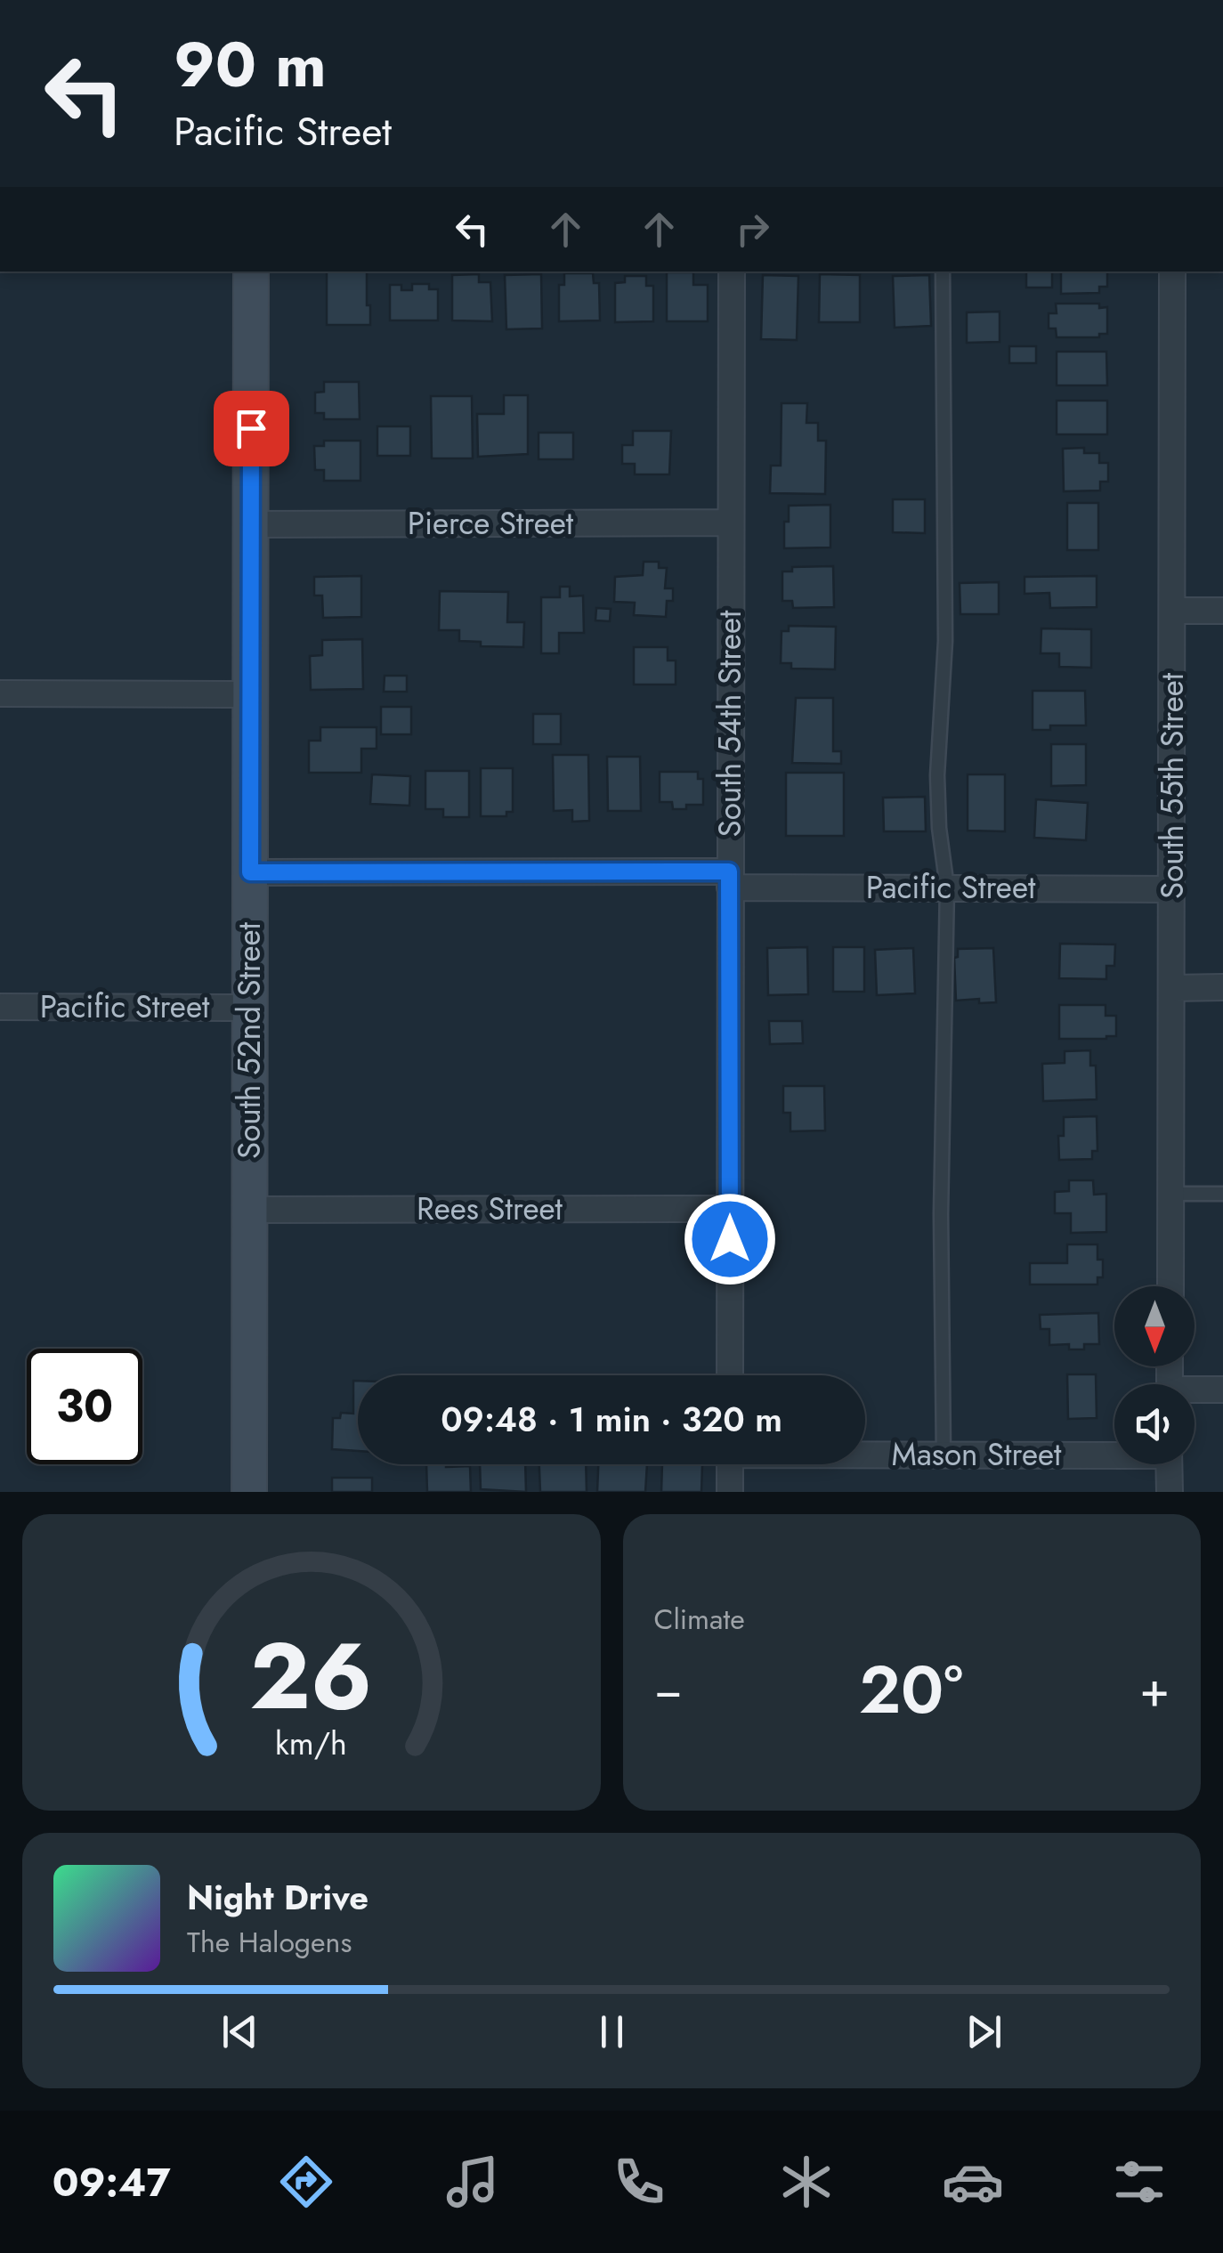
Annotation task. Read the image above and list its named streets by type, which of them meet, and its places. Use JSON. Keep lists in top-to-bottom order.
{
  "streets": {
    "street": [
      "Pierce Street",
      "South 54th Street",
      "South 55th Street",
      "Pacific Street",
      "South 52nd Street",
      "Rees Street",
      "Mason Street"
    ]
  },
  "crossings": [
    ["Pierce Street", "South 54th Street"],
    ["Pierce Street", "South 52nd Street"],
    ["South 54th Street", "Pacific Street"],
    ["South 54th Street", "Rees Street"],
    ["South 55th Street", "Pacific Street"],
    ["Pacific Street", "South 52nd Street"],
    ["South 52nd Street", "Rees Street"]
  ],
  "north": "bottom",
  "page": {
    "turn": ["90 m", "Pacific Street"],
    "limit": "30",
    "trip": "09:48 · 1 min · 320 m",
    "tile": "Climate",
    "heat": ["−", "20°", "+"],
    "song": ["Night Drive", "The Halogens"],
    "tabs": "09:47",
    "gauge": ["26", "km/h"]
  }
}
